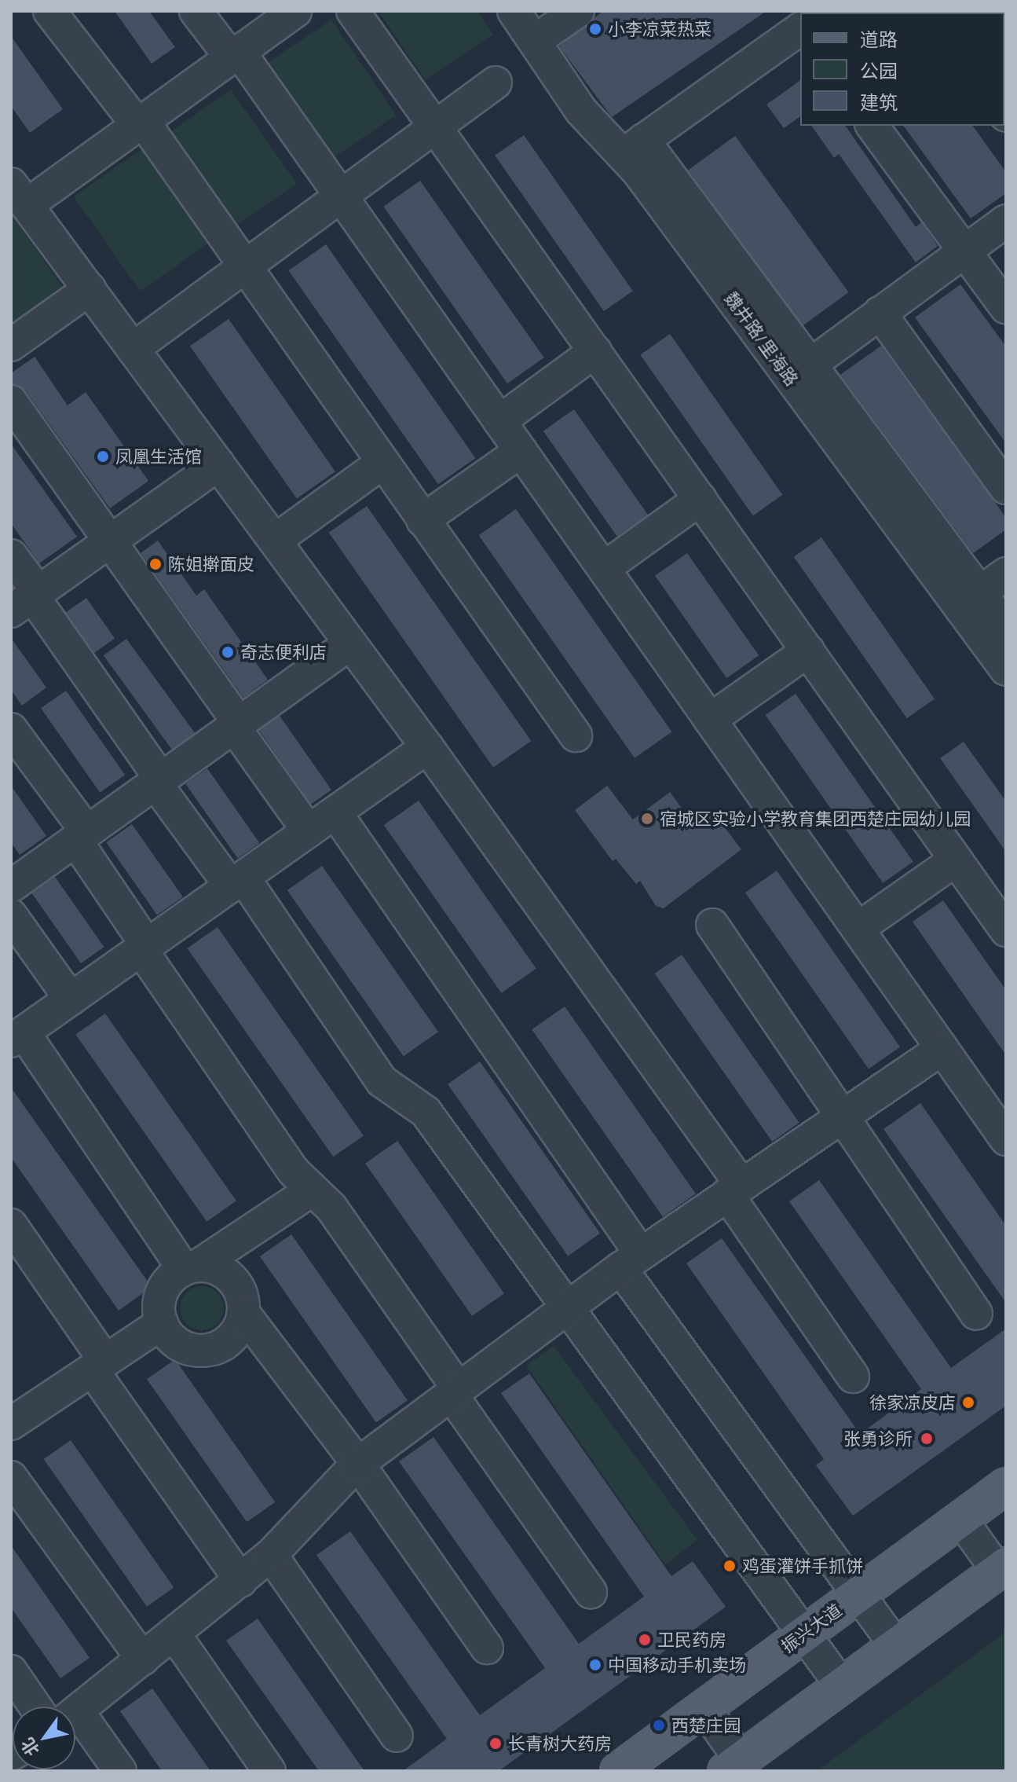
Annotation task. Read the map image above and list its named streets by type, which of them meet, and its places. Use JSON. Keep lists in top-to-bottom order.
{
  "streets": {
    "main road": ["振兴大道"],
    "street": ["魏井路/里海路"]
  },
  "places": [
    "小李凉菜热菜",
    "凤凰生活馆",
    "陈姐擀面皮",
    "奇志便利店",
    "宿城区实验小学教育集团西楚庄园幼儿园",
    "徐家凉皮店",
    "张勇诊所",
    "鸡蛋灌饼手抓饼",
    "卫民药房",
    "中国移动手机卖场",
    "西楚庄园",
    "长青树大药房"
  ],
  "legend": ["道路", "公园", "建筑"],
  "north": "bottom left"
}
